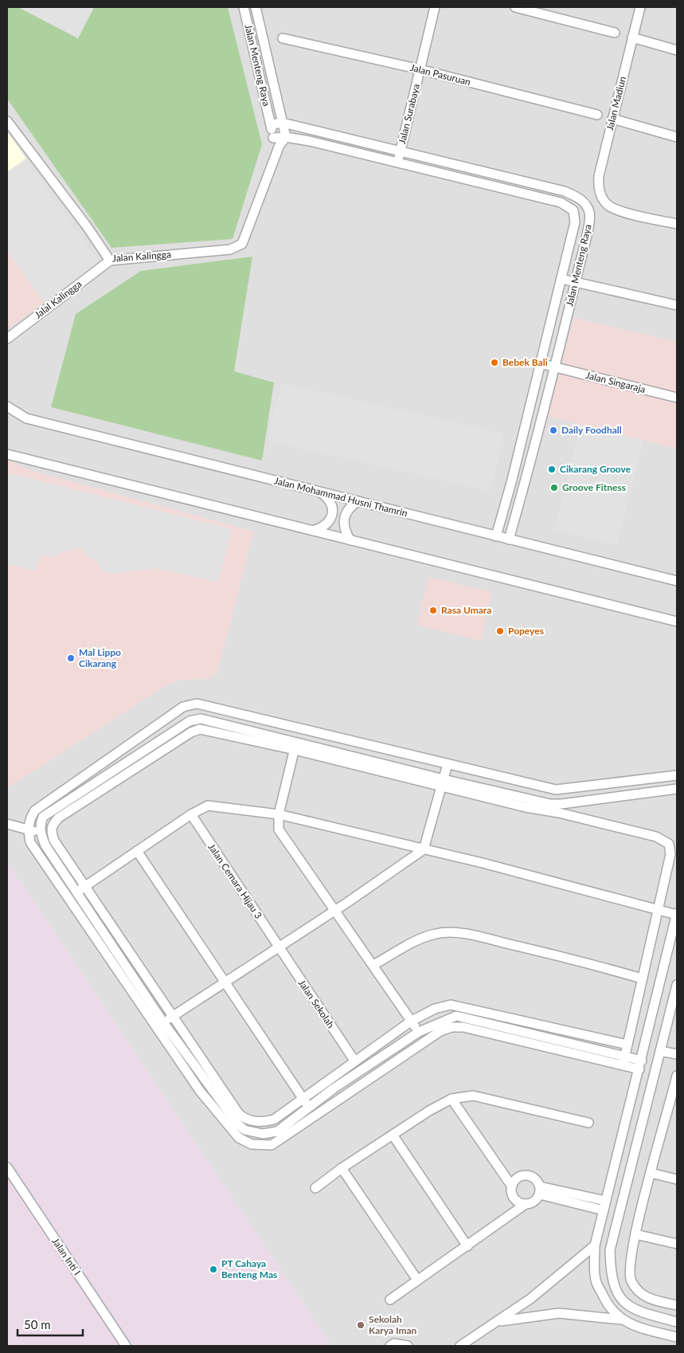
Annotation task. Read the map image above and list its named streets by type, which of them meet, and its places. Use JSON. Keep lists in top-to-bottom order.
{
  "streets": {
    "street": [
      "Jalan Menteng Raya",
      "Jalan Pasuruan",
      "Jalan Madiun",
      "Jalan Surabaya",
      "Jalan Kalingga",
      "Jalal Kalingga",
      "Jalan Singaraja",
      "Jalan Mohammad Husni Thamrin",
      "Jalan Cemara Hijau 3",
      "Jalan Sekolah",
      "Jalan Inti I"
    ]
  },
  "crossings": [
    ["Jalan Menteng Raya", "Jalan Surabaya"],
    ["Jalan Menteng Raya", "Jalan Kalingga"],
    ["Jalan Menteng Raya", "Jalan Singaraja"],
    ["Jalan Menteng Raya", "Jalan Mohammad Husni Thamrin"],
    ["Jalan Pasuruan", "Jalan Surabaya"],
    ["Jalan Kalingga", "Jalal Kalingga"],
    ["Jalan Cemara Hijau 3", "Jalan Sekolah"]
  ],
  "places": [
    "Bebek Bali",
    "Daily Foodhall",
    "Cikarang Groove",
    "Groove Fitness",
    "Rasa Umara",
    "Popeyes",
    "Mal Lippo Cikarang",
    "PT Cahaya Benteng Mas",
    "Sekolah Karya Iman"
  ],
  "scale_bar": "50 m"
}
